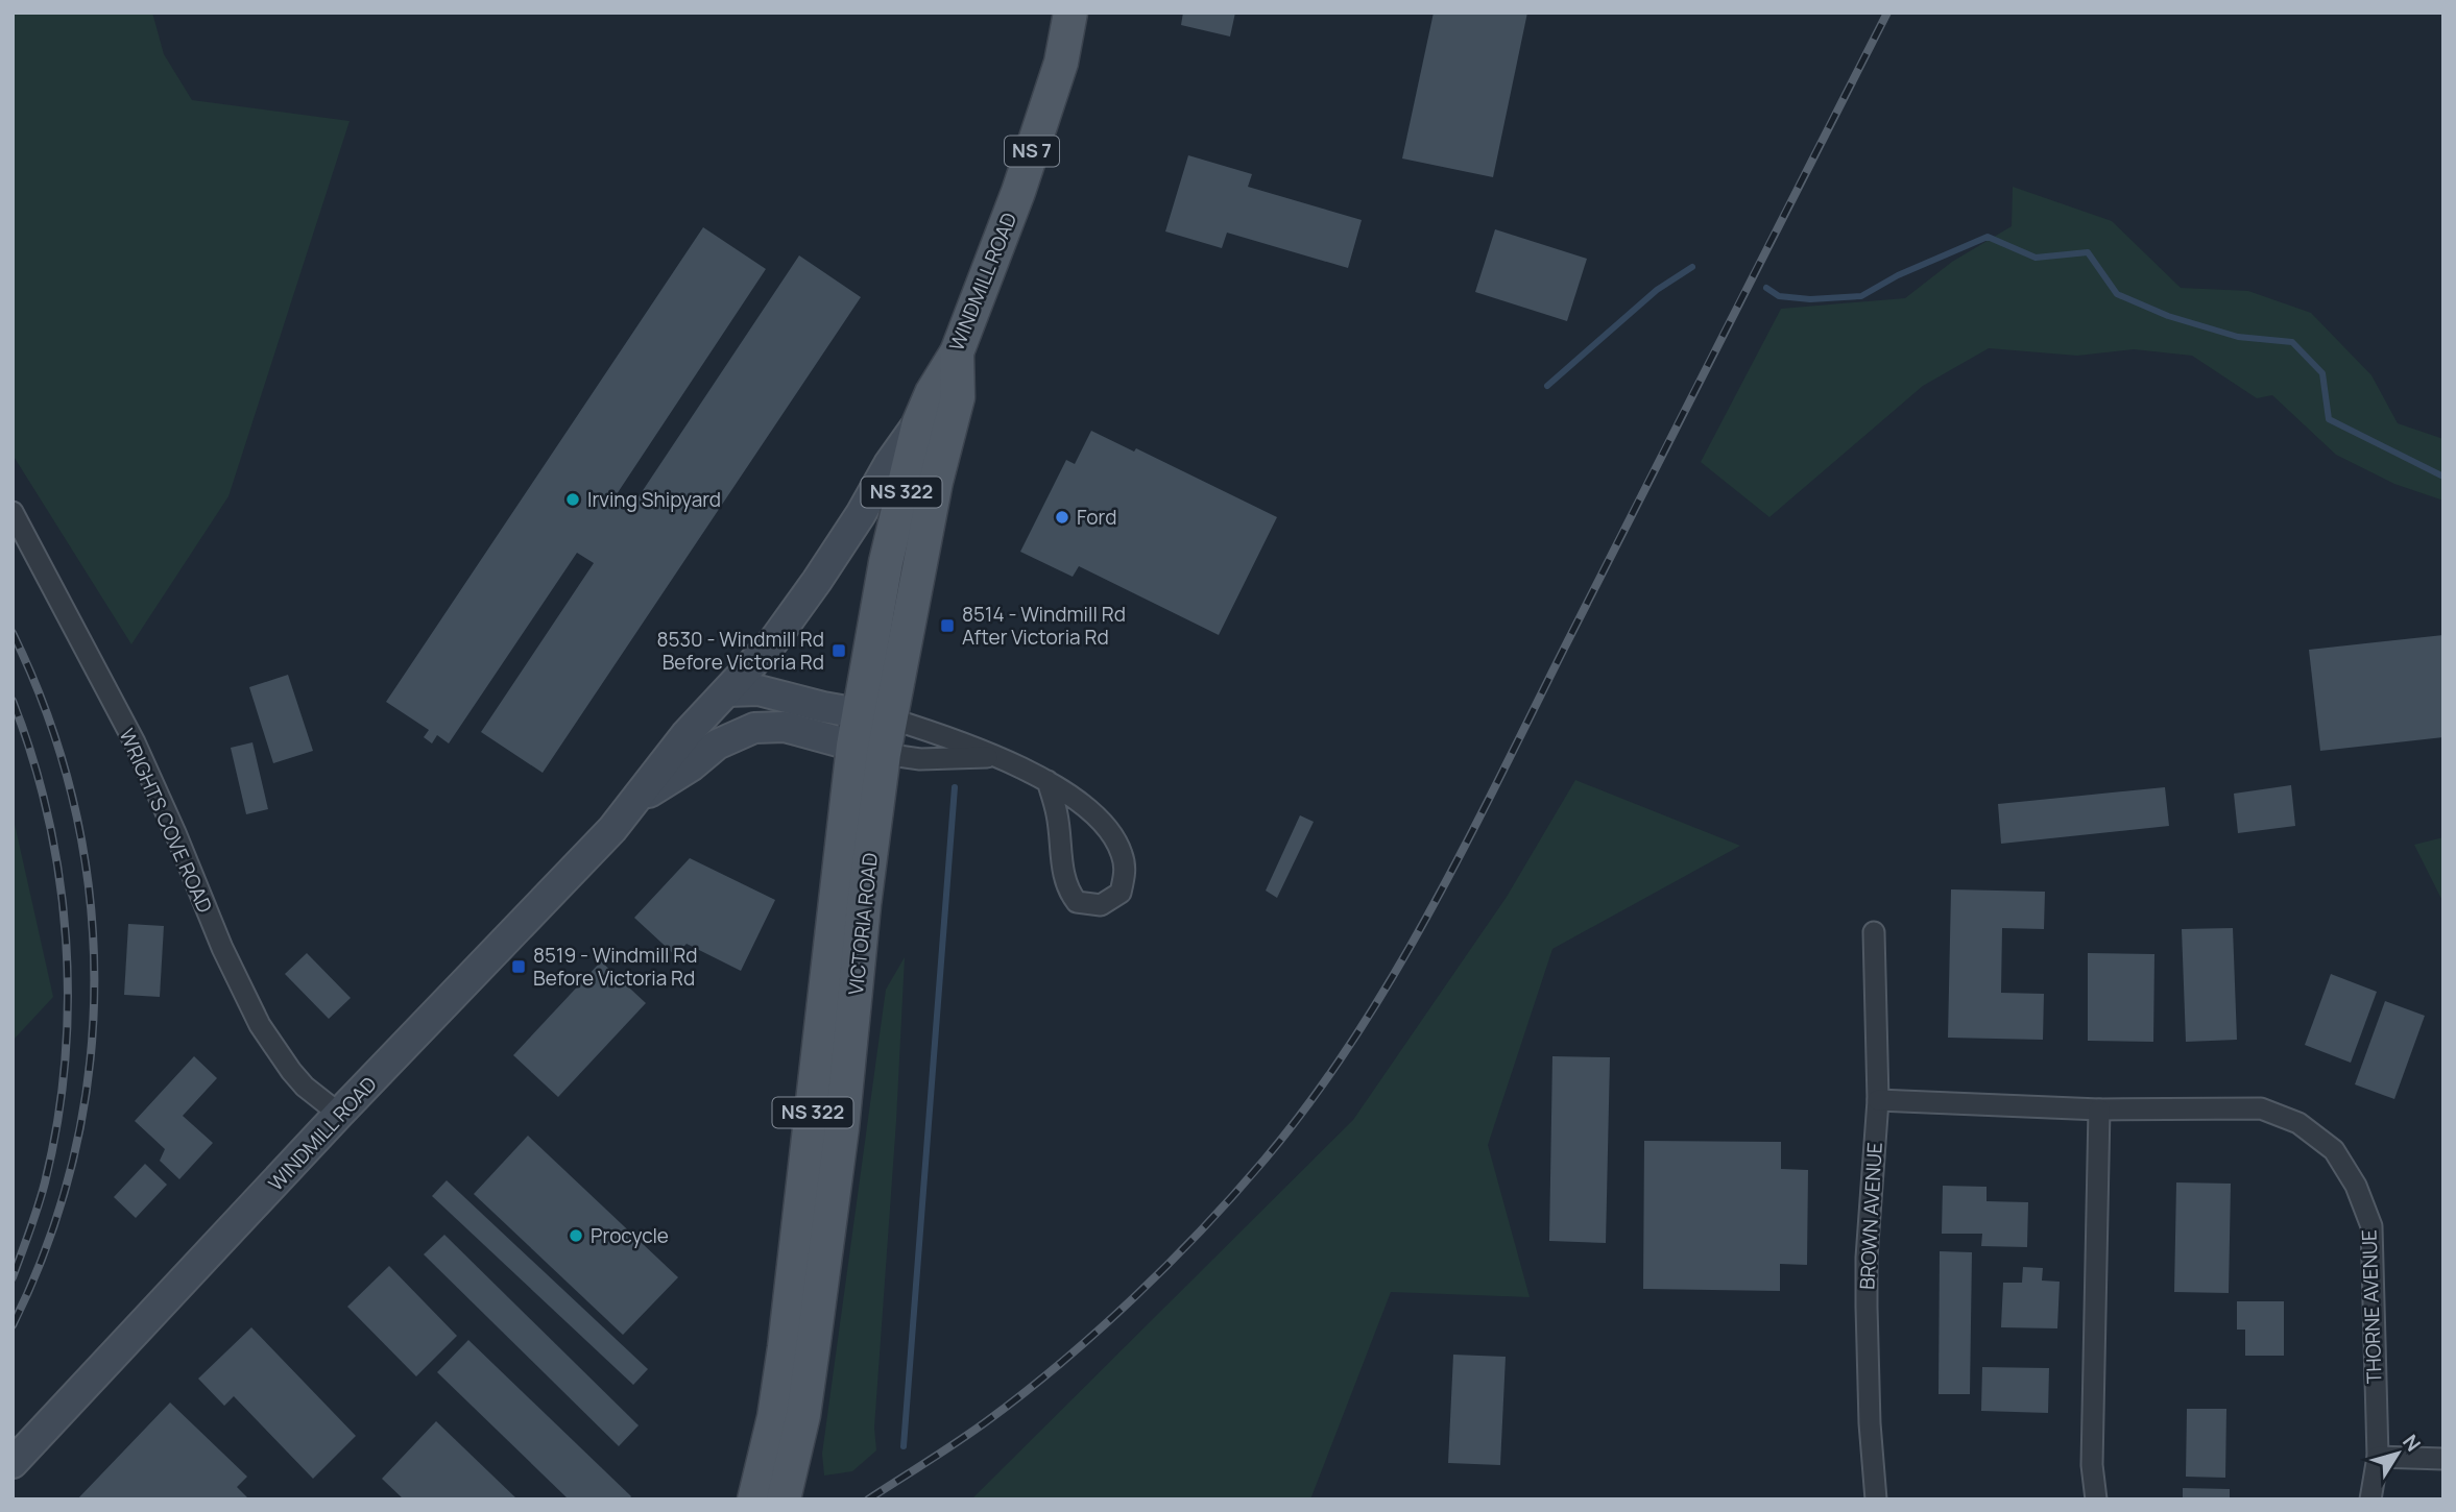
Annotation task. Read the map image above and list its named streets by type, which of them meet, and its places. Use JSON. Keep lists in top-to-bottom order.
{
  "streets": {
    "main road": [
      "NS 7",
      "WINDMILL ROAD",
      "NS 322",
      "VICTORIA ROAD"
    ],
    "street": ["WRIGHTS COVE ROAD", "BROWN AVENUE", "THORNE AVENUE"]
  },
  "crossings": [
    ["WINDMILL ROAD", "WRIGHTS COVE ROAD"],
    ["WINDMILL ROAD", "VICTORIA ROAD"],
    ["BROWN AVENUE", "THORNE AVENUE"]
  ],
  "places": {
    "other": ["Irving Shipyard", "Ford", "Procycle"],
    "transit": ["8514 - Windmill Rd After Victoria Rd", "8530 - Windmill Rd Before Victoria Rd", "8519 - Windmill Rd Before Victoria Rd"]
  },
  "north": "top right"
}
